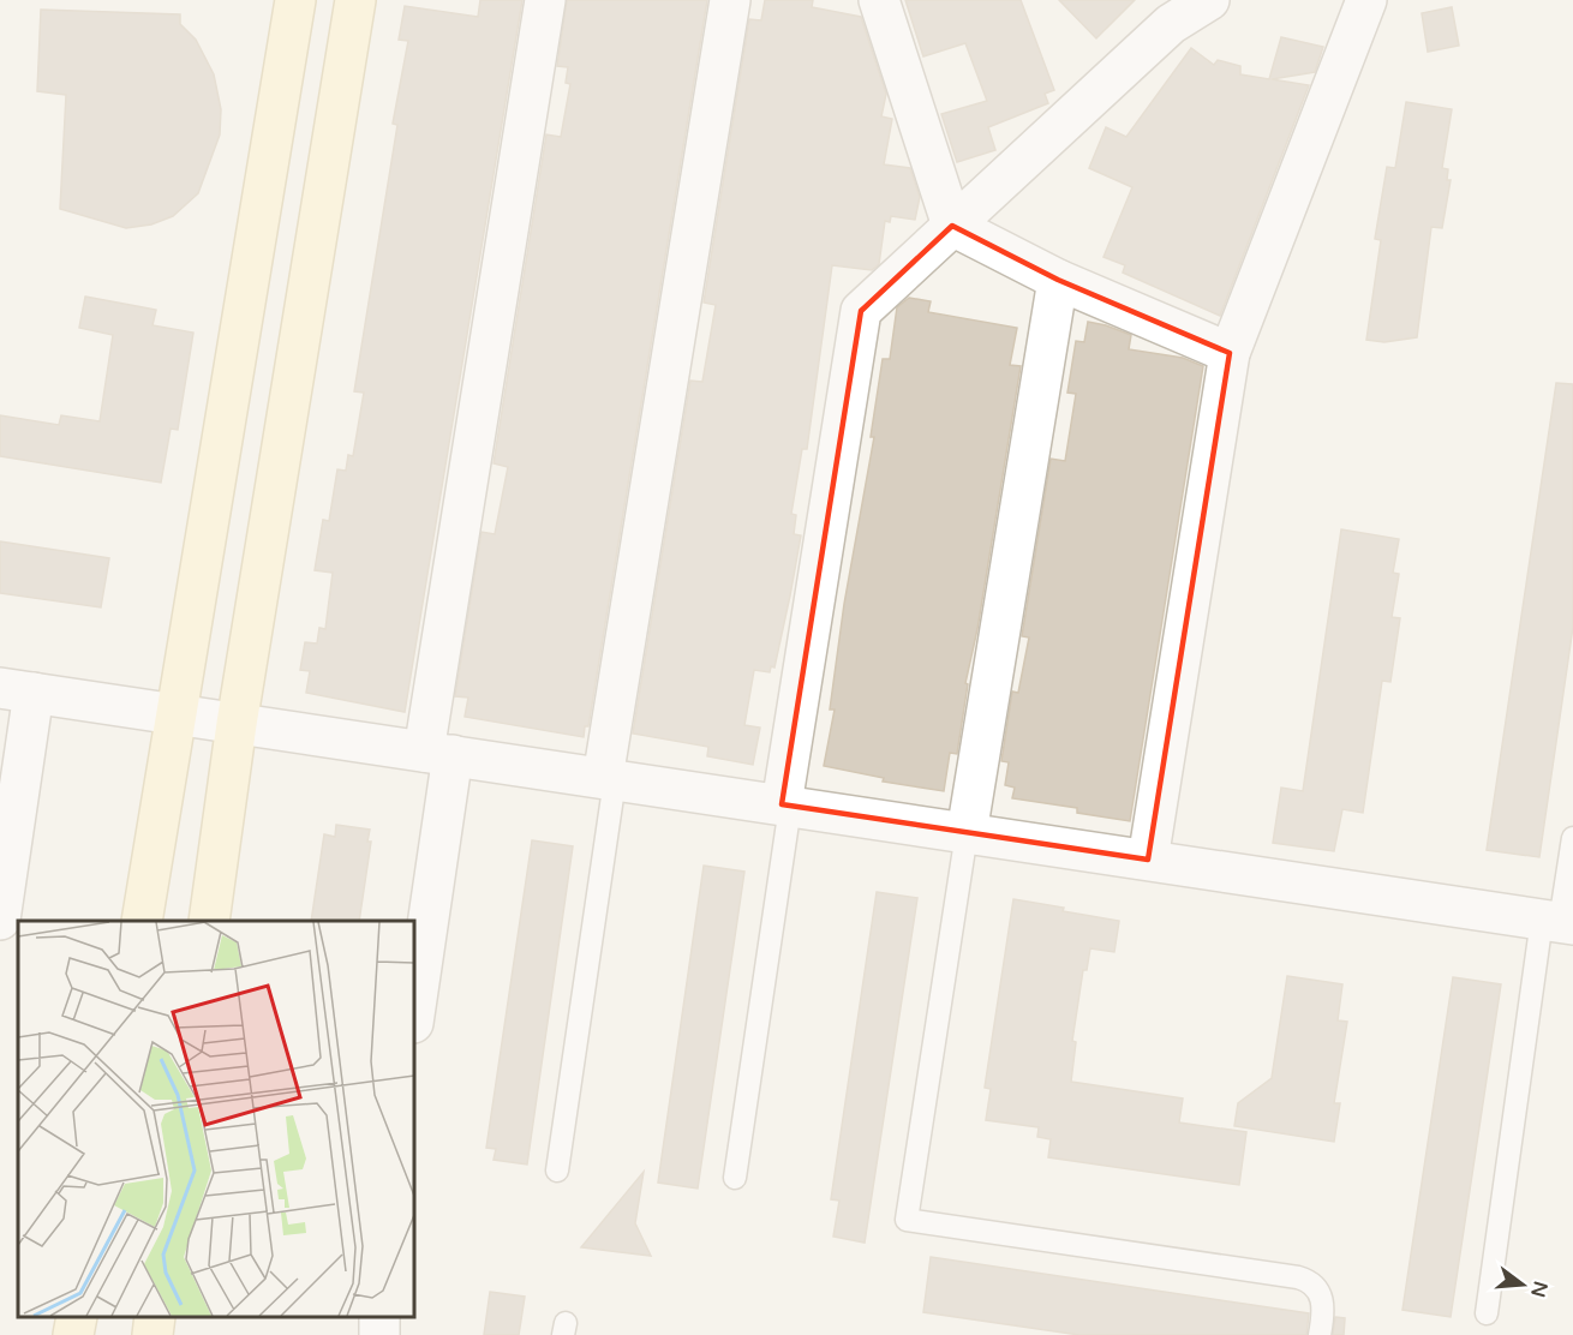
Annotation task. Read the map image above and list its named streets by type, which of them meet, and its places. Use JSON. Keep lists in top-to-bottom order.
{
  "north": "right"
}
